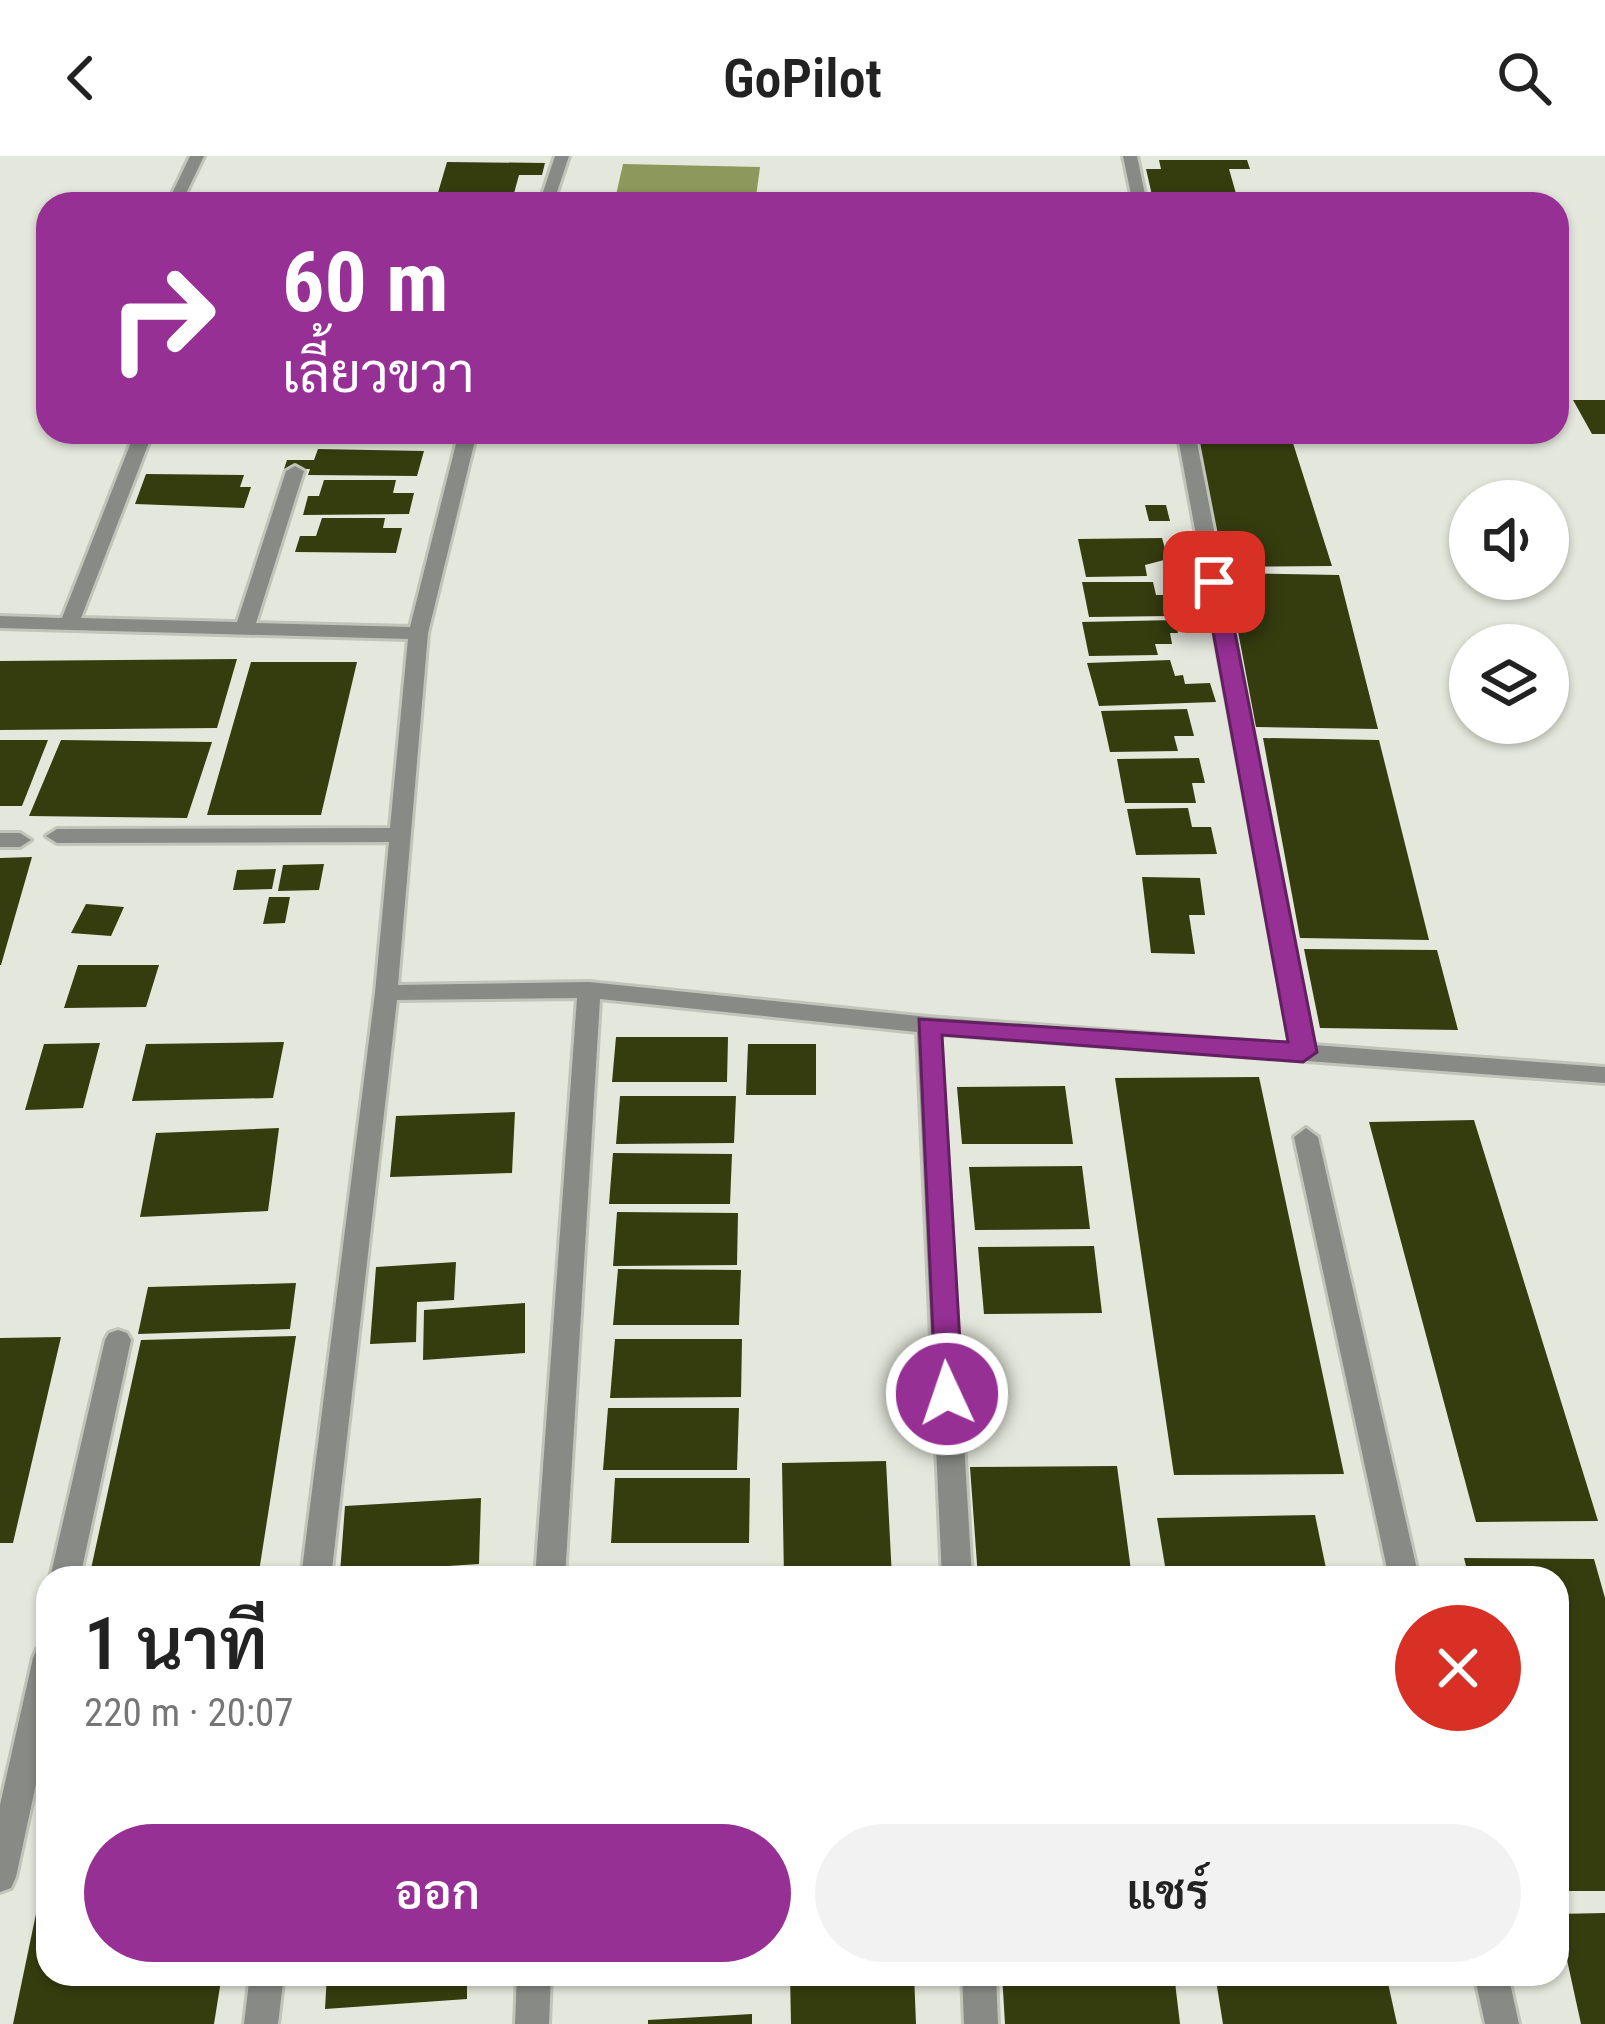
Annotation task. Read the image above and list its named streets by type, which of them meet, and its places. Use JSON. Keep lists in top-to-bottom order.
{
  "page": {
    "header": "GoPilot",
    "turn": ["60 m", "เลี้ยวขวา"],
    "heading": ["1 นาที", "220 m · 20:07"],
    "buttons": ["ออก", "แชร์"]
  }
}
